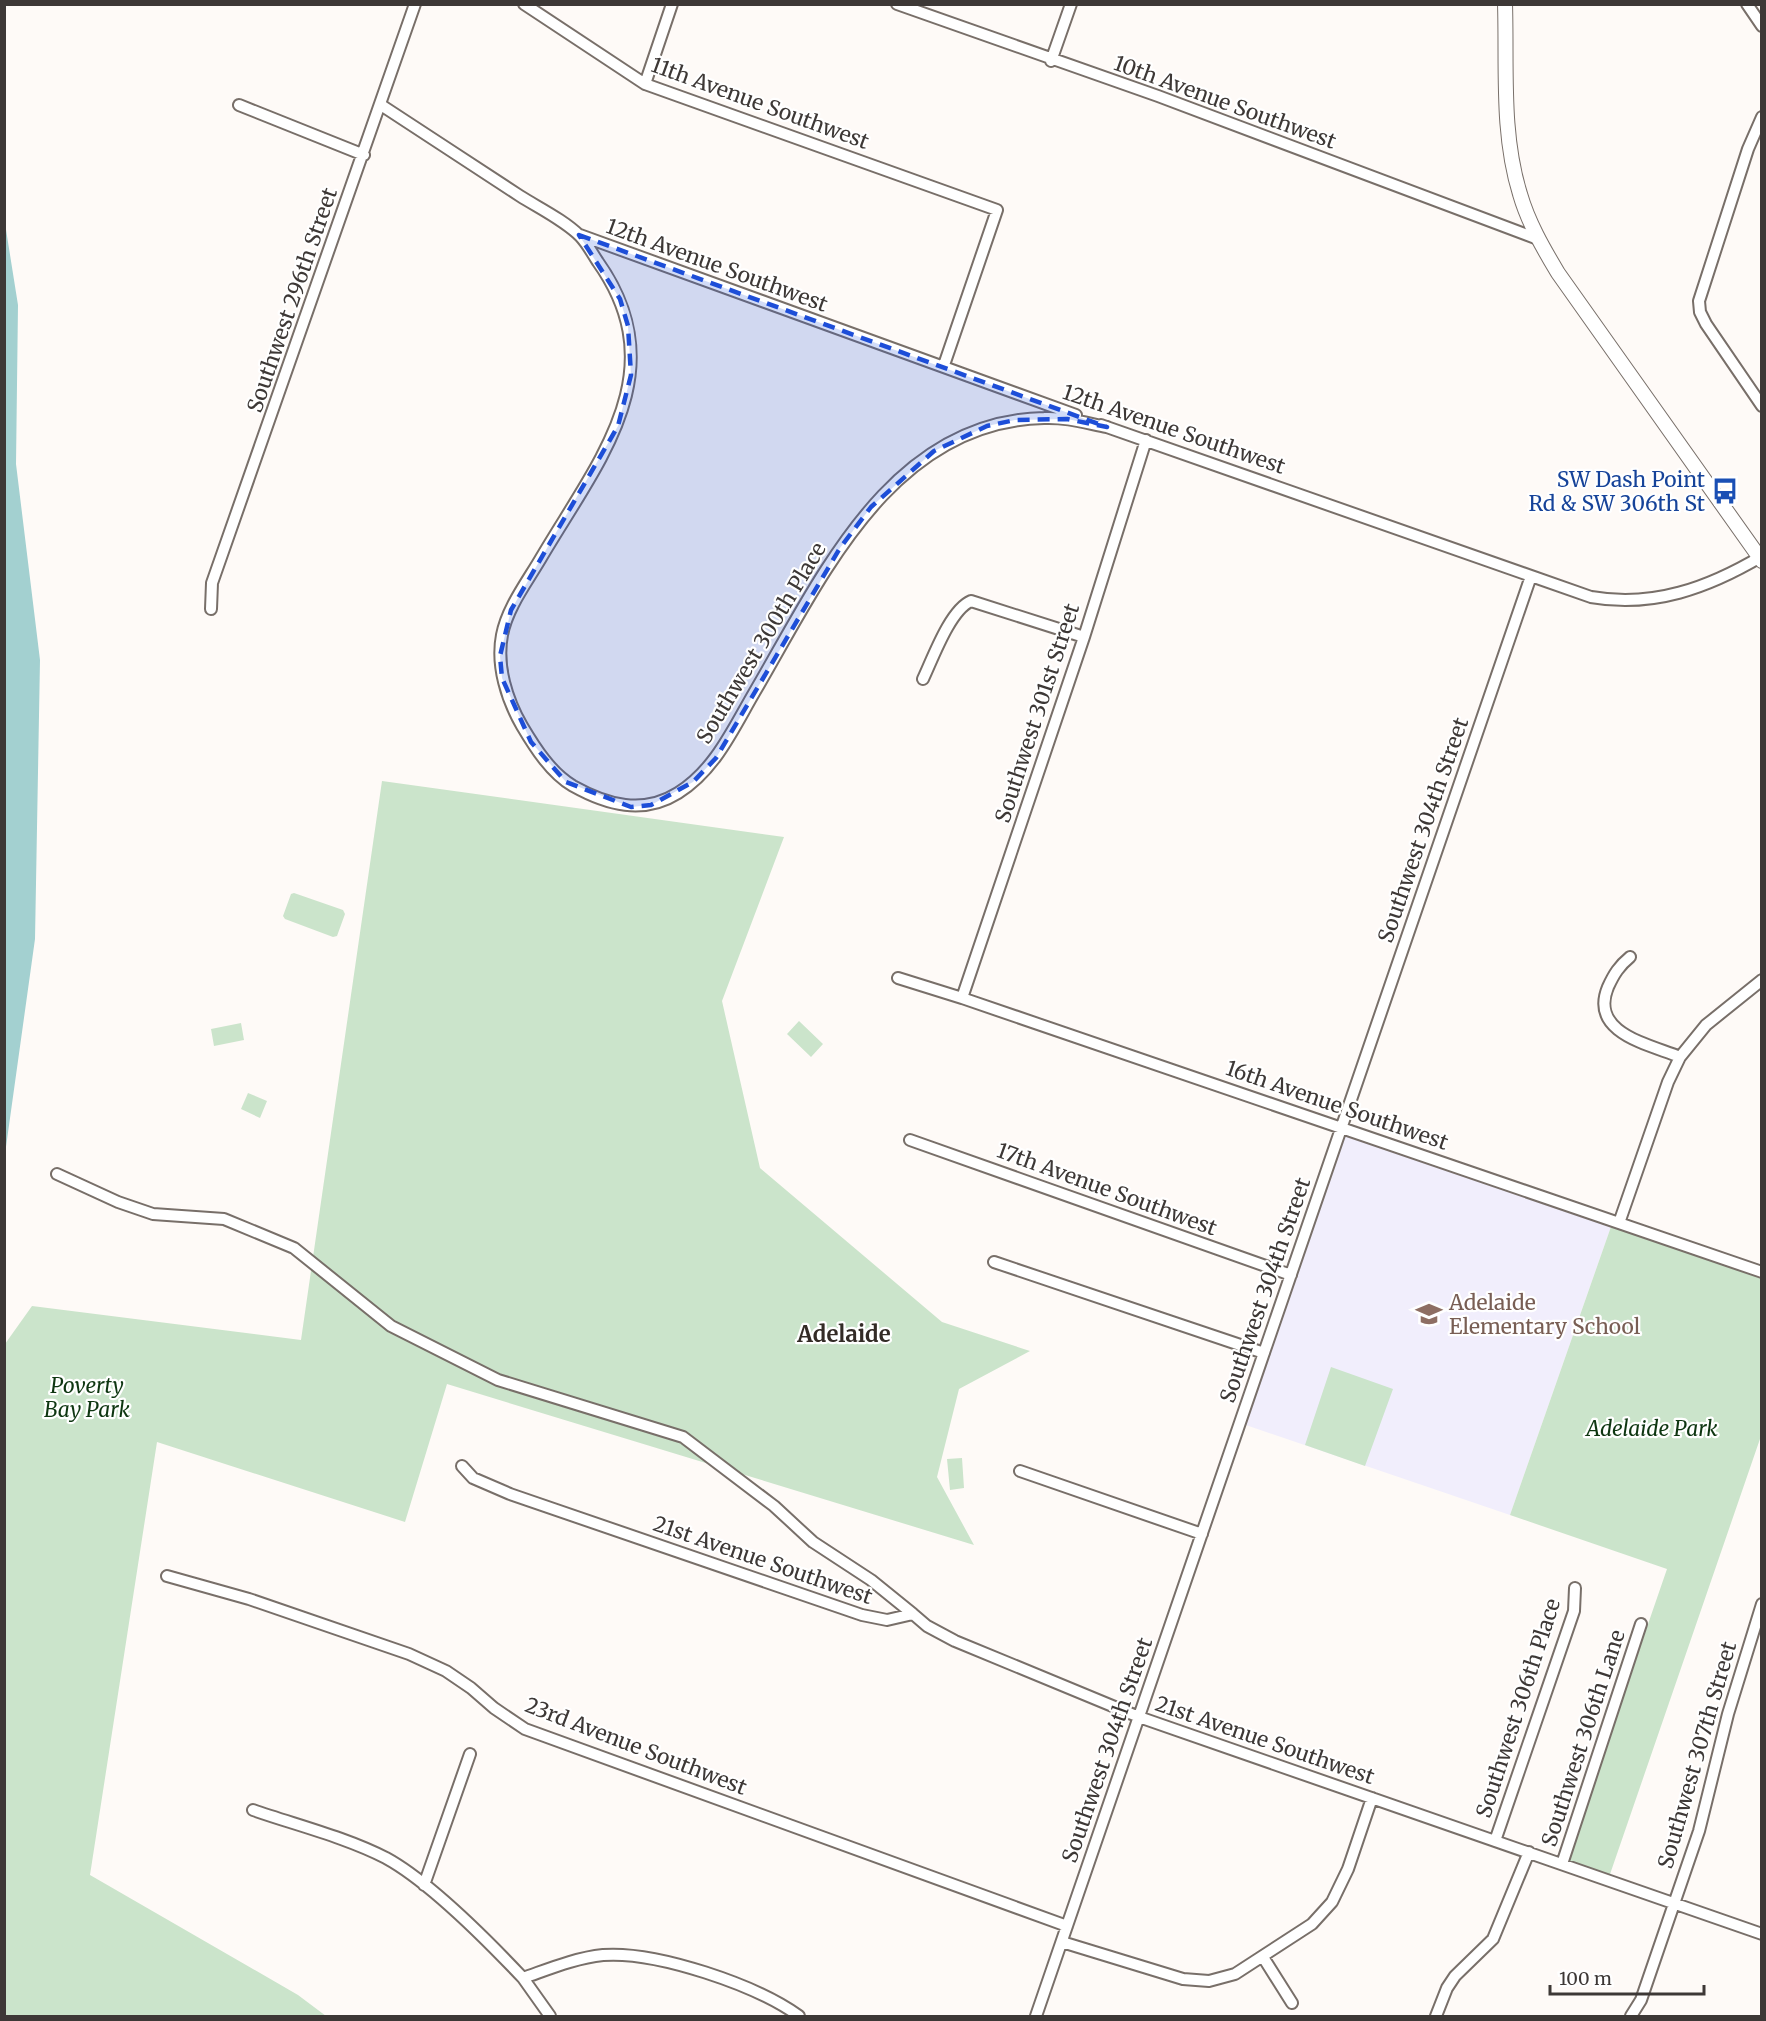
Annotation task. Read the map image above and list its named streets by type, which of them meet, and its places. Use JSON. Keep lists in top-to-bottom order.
{
  "streets": {
    "street": [
      "10th Avenue Southwest",
      "11th Avenue Southwest",
      "12th Avenue Southwest",
      "Southwest 296th Street",
      "Southwest 300th Place",
      "Southwest 301st Street",
      "Southwest 304th Street",
      "16th Avenue Southwest",
      "17th Avenue Southwest",
      "21st Avenue Southwest",
      "Southwest 306th Place",
      "Southwest 306th Lane",
      "23rd Avenue Southwest",
      "Southwest 307th Street"
    ]
  },
  "crossings": [
    ["11th Avenue Southwest", "12th Avenue Southwest"],
    ["12th Avenue Southwest", "Southwest 300th Place"],
    ["12th Avenue Southwest", "Southwest 301st Street"],
    ["12th Avenue Southwest", "Southwest 304th Street"],
    ["Southwest 301st Street", "16th Avenue Southwest"],
    ["Southwest 304th Street", "16th Avenue Southwest"],
    ["Southwest 304th Street", "17th Avenue Southwest"],
    ["Southwest 304th Street", "21st Avenue Southwest"],
    ["Southwest 304th Street", "23rd Avenue Southwest"],
    ["21st Avenue Southwest", "Southwest 306th Place"],
    ["21st Avenue Southwest", "Southwest 306th Lane"],
    ["21st Avenue Southwest", "Southwest 307th Street"]
  ],
  "districts": ["Adelaide"],
  "parks": ["Poverty Bay Park", "Adelaide Park"],
  "places": {
    "bus stop": ["SW Dash Point Rd & SW 306th St"],
    "school or university": ["Adelaide Elementary School"]
  },
  "scale_bar": "100 m"
}
